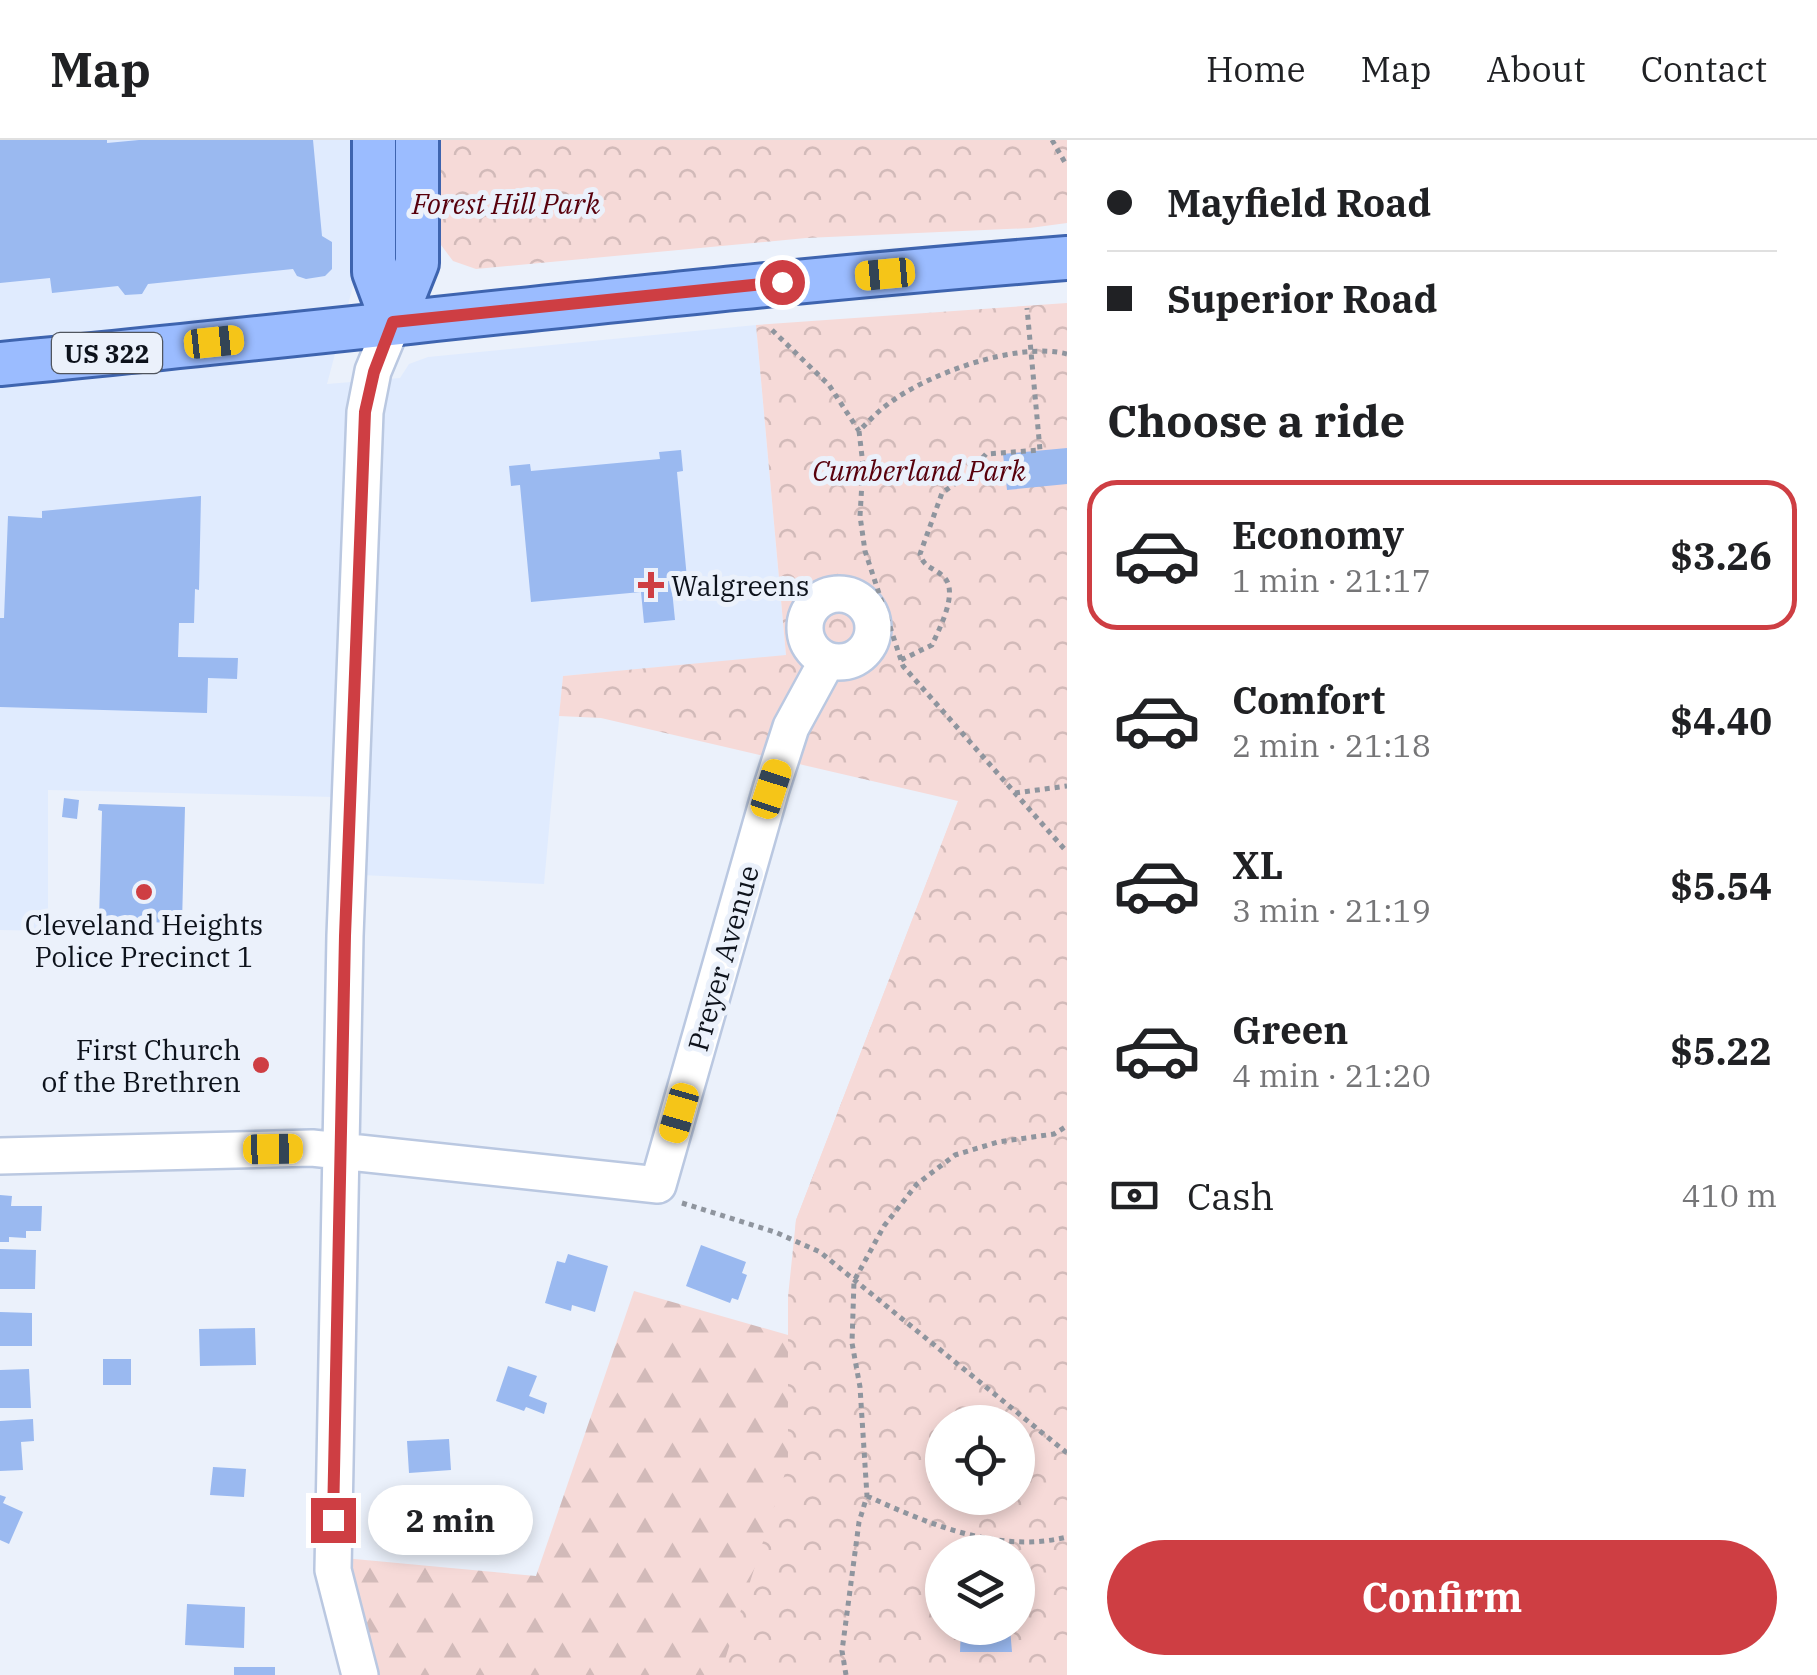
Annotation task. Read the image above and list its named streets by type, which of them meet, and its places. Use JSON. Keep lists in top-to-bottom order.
{
  "streets": {
    "main road": ["US 322"],
    "street": ["Preyer Avenue"]
  },
  "parks": ["Forest Hill Park", "Cumberland Park"],
  "places": {
    "health": ["Walgreens"],
    "other": ["Cleveland Heights Police Precinct 1", "First Church of the Brethren"]
  },
  "page": {
    "header": "Map",
    "nav": [
      "Home",
      "Map",
      "About",
      "Contact"
    ],
    "banner": ["Mayfield Road", "Superior Road"],
    "heading": "Choose a ride",
    "list": [
      {
        "name": "Economy",
        "note": "1 min · 21:17",
        "value": "$3.26"
      },
      {
        "name": "Comfort",
        "note": "2 min · 21:18",
        "value": "$4.40"
      },
      {
        "name": "XL",
        "note": "3 min · 21:19",
        "value": "$5.54"
      },
      {
        "name": "Green",
        "note": "4 min · 21:20",
        "value": "$5.22"
      }
    ],
    "pay": ["Cash", "410 m"],
    "bubble": "2 min",
    "buttons": "Confirm"
  }
}
